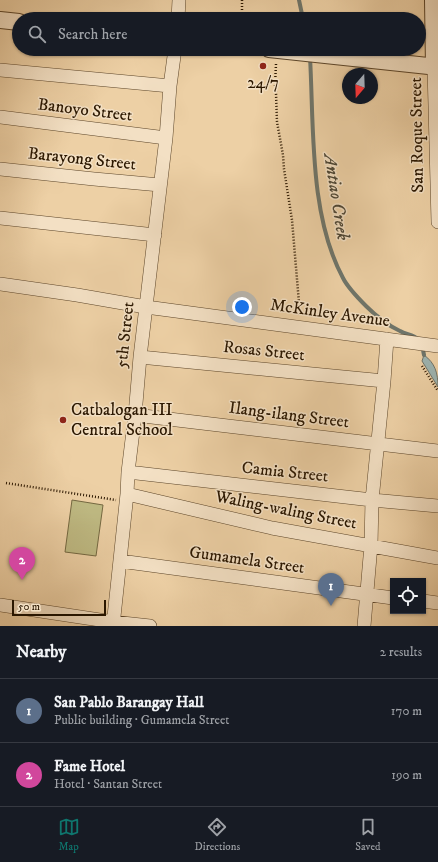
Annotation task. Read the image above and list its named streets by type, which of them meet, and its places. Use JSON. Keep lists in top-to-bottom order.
{
  "streets": {
    "street": [
      "Banoyo Street",
      "San Roque Street",
      "Barayong Street",
      "McKinley Avenue",
      "5th Street",
      "Rosas Street",
      "Ilang-ilang Street",
      "Camia Street",
      "Waling-waling Street",
      "Gumamela Street"
    ]
  },
  "crossings": [
    ["Banoyo Street", "5th Street"],
    ["Barayong Street", "5th Street"],
    ["McKinley Avenue", "5th Street"],
    ["5th Street", "Rosas Street"],
    ["5th Street", "Ilang-ilang Street"],
    ["5th Street", "Camia Street"],
    ["5th Street", "Waling-waling Street"],
    ["5th Street", "Gumamela Street"]
  ],
  "water": ["Antiao Creek"],
  "places": ["24/7", "Catbalogan III Central School"],
  "scale_bar": "50 m",
  "north": "bottom",
  "page": {
    "search": "Search here",
    "pins": ["2", "1"],
    "scale": "50 m",
    "heading": ["Nearby", "2 results"],
    "list": [
      {
        "mark": "1",
        "name": "San Pablo Barangay Hall",
        "note": "Public building · Gumamela Street",
        "value": "170 m"
      },
      {
        "mark": "2",
        "name": "Fame Hotel",
        "note": "Hotel · Santan Street",
        "value": "190 m"
      }
    ],
    "nav": ["Map", "Directions", "Saved"]
  }
}
